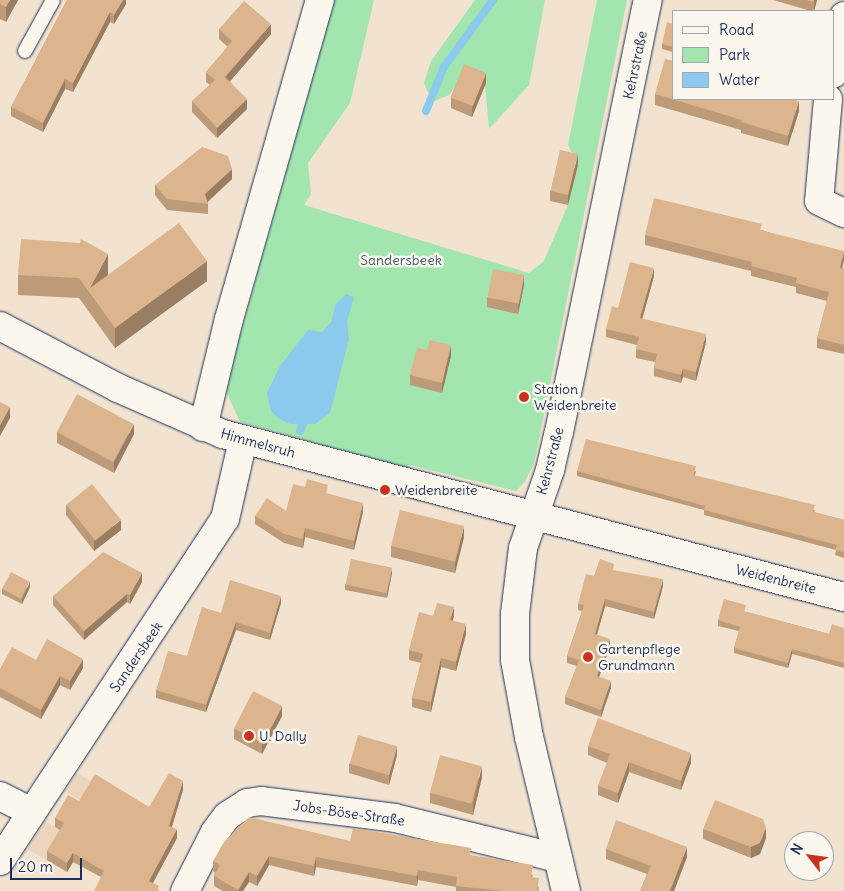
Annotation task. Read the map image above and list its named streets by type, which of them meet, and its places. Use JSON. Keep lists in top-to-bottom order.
{
  "streets": {
    "street": [
      "Kehrstraße",
      "Himmelsruh",
      "Weidenbreite",
      "Sandersbeek",
      "Jobs-Böse-Straße"
    ]
  },
  "crossings": [
    ["Kehrstraße", "Himmelsruh"],
    ["Kehrstraße", "Weidenbreite"],
    ["Kehrstraße", "Jobs-Böse-Straße"],
    ["Himmelsruh", "Weidenbreite"],
    ["Himmelsruh", "Sandersbeek"]
  ],
  "parks": ["Sandersbeek"],
  "places": [
    "Station Weidenbreite",
    "Weidenbreite",
    "Gartenpflege Grundmann",
    "U. Dally"
  ],
  "legend": ["Road", "Park", "Water"],
  "scale_bar": "20 m",
  "north": "top left"
}
